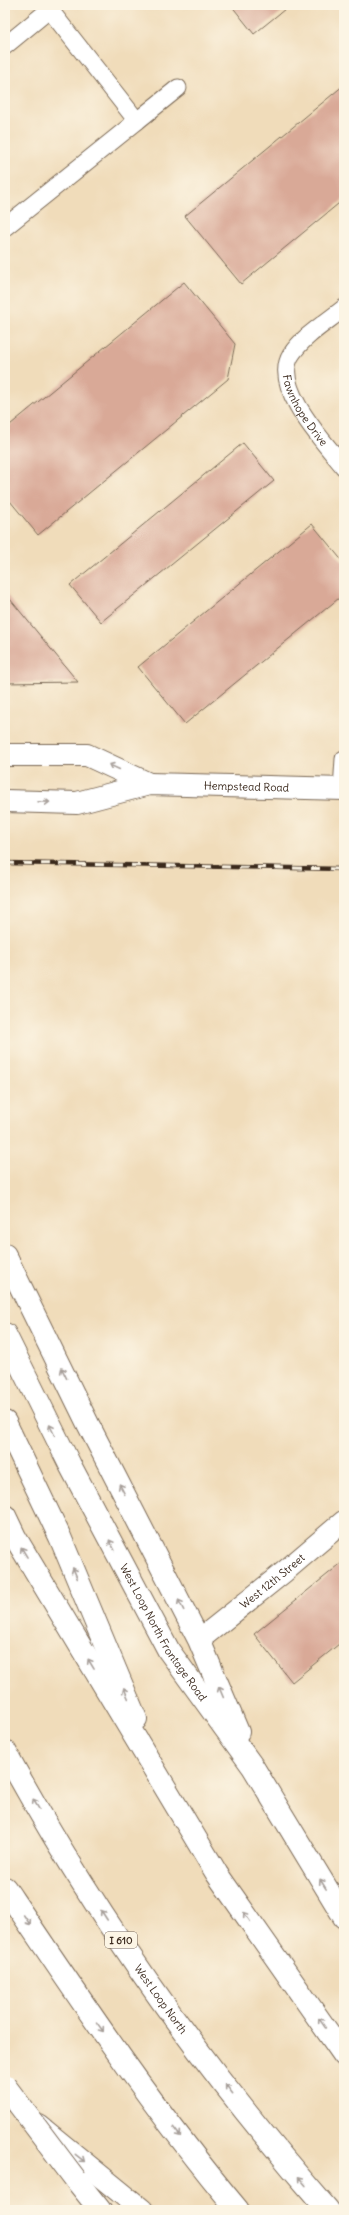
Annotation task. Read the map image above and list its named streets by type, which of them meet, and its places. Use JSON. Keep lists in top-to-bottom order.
{
  "streets": {
    "main road": [
      "Hempstead Road",
      "West Loop North Frontage Road",
      "I 610",
      "West Loop North"
    ],
    "street": ["Fawnhope Drive", "West 12th Street"]
  }
}
